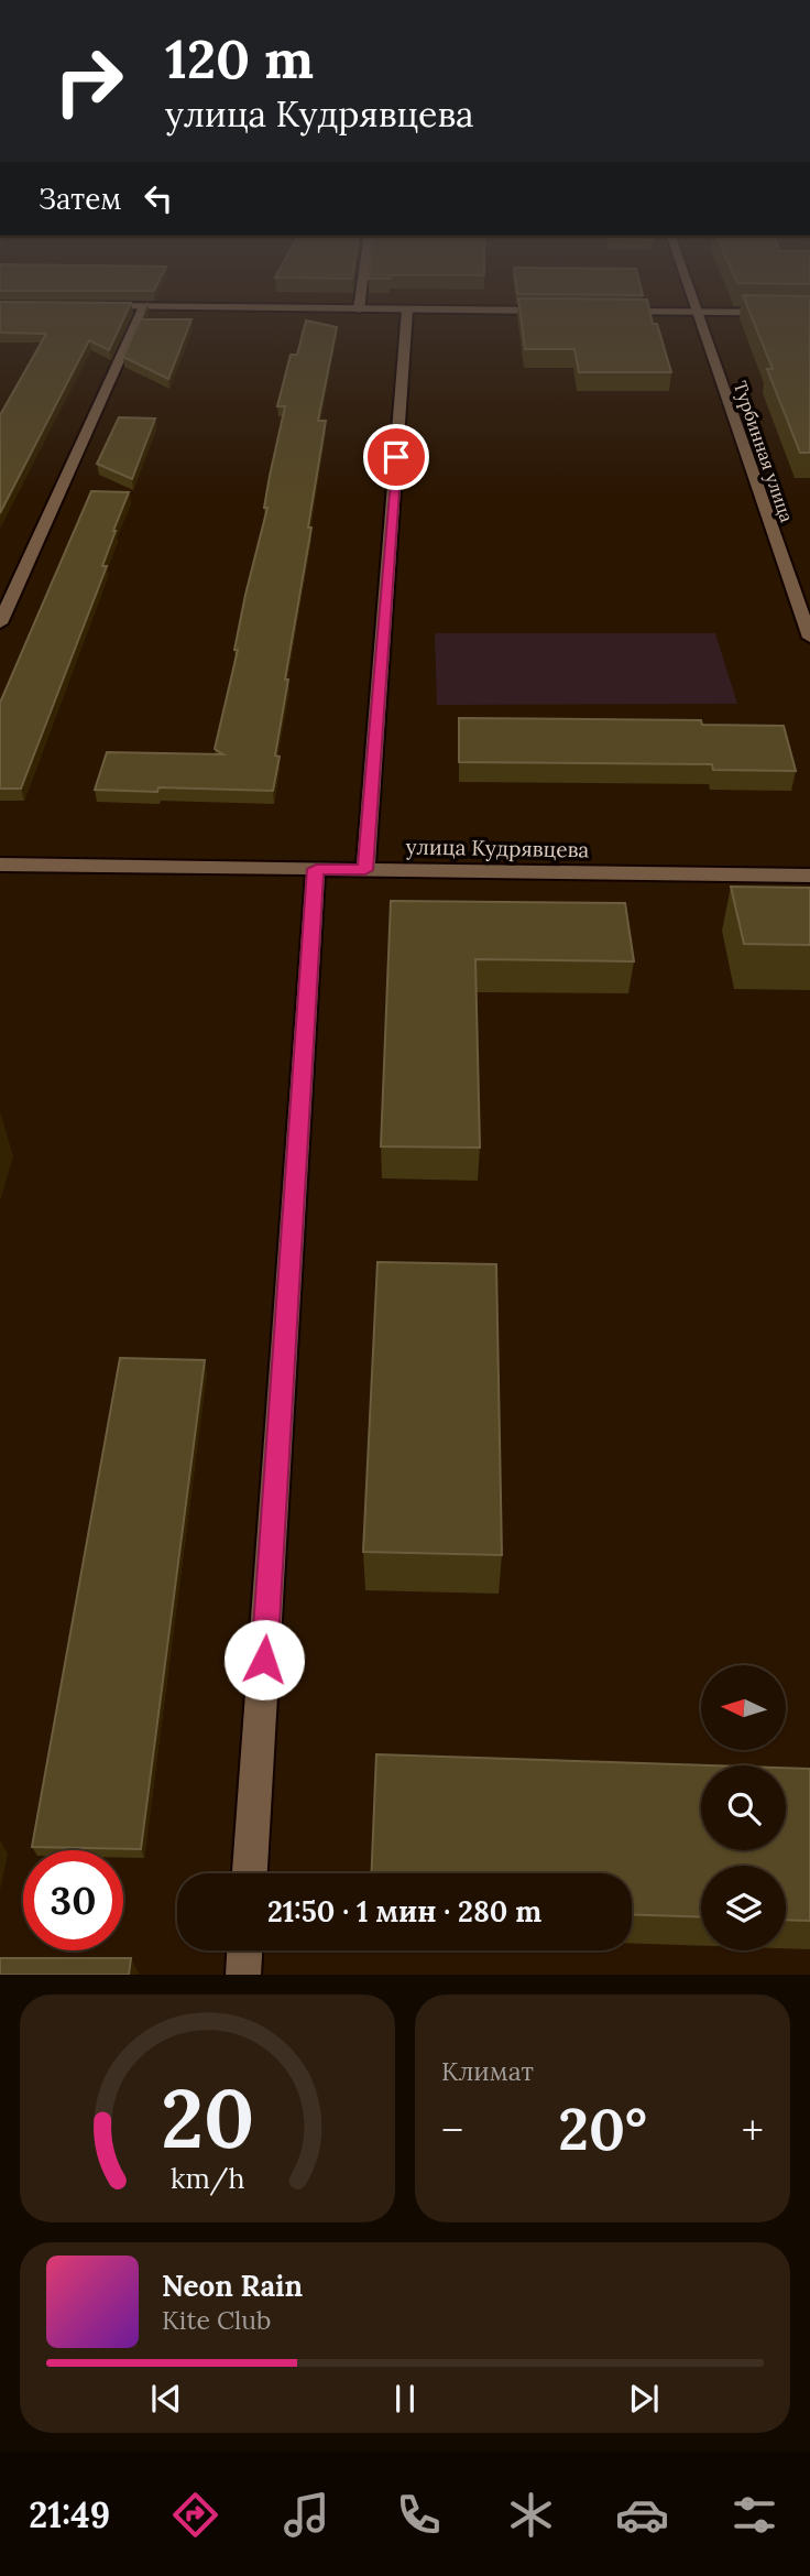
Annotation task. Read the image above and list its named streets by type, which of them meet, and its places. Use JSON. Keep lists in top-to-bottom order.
{
  "streets": {
    "street": ["Турбинная улица", "улица Кудрявцева"]
  },
  "north": "left",
  "page": {
    "turn": ["120 m", "улица Кудрявцева"],
    "then": "Затем",
    "limit": "30",
    "trip": "21:50 · 1 мин · 280 m",
    "tile": "Климат",
    "heat": ["−", "20°", "+"],
    "song": ["Neon Rain", "Kite Club"],
    "tabs": "21:49",
    "gauge": ["20", "km/h"]
  }
}
